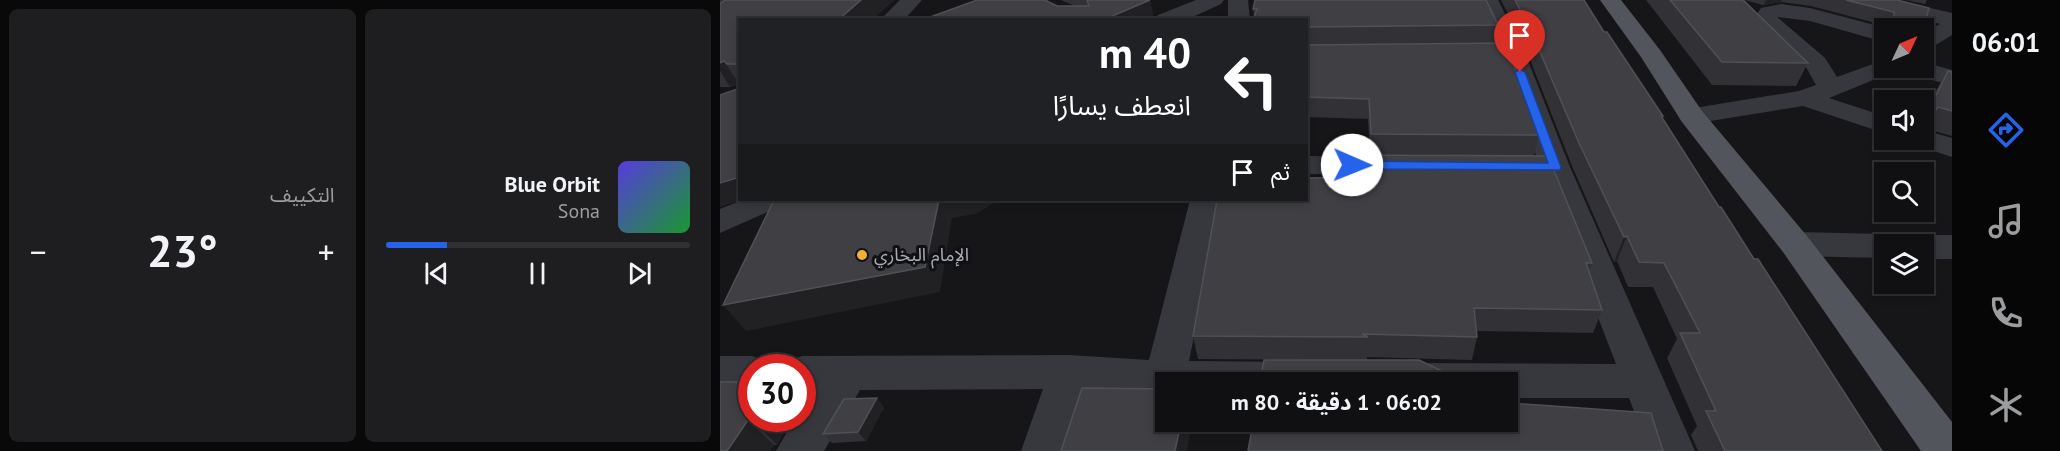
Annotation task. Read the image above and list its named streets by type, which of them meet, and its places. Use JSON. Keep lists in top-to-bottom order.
{
  "places": ["الإمام البخاري"],
  "north": "top right",
  "page": {
    "tabs": "06:01",
    "tile": "التكييف",
    "turn": ["40 m", "انعطف يسارًا"],
    "then": "ثم",
    "song": ["Blue Orbit", "Sona"],
    "heat": ["−", "23°", "+"],
    "limit": "30",
    "trip": "06:02 · 1 دقيقة · 80 m"
  }
}
